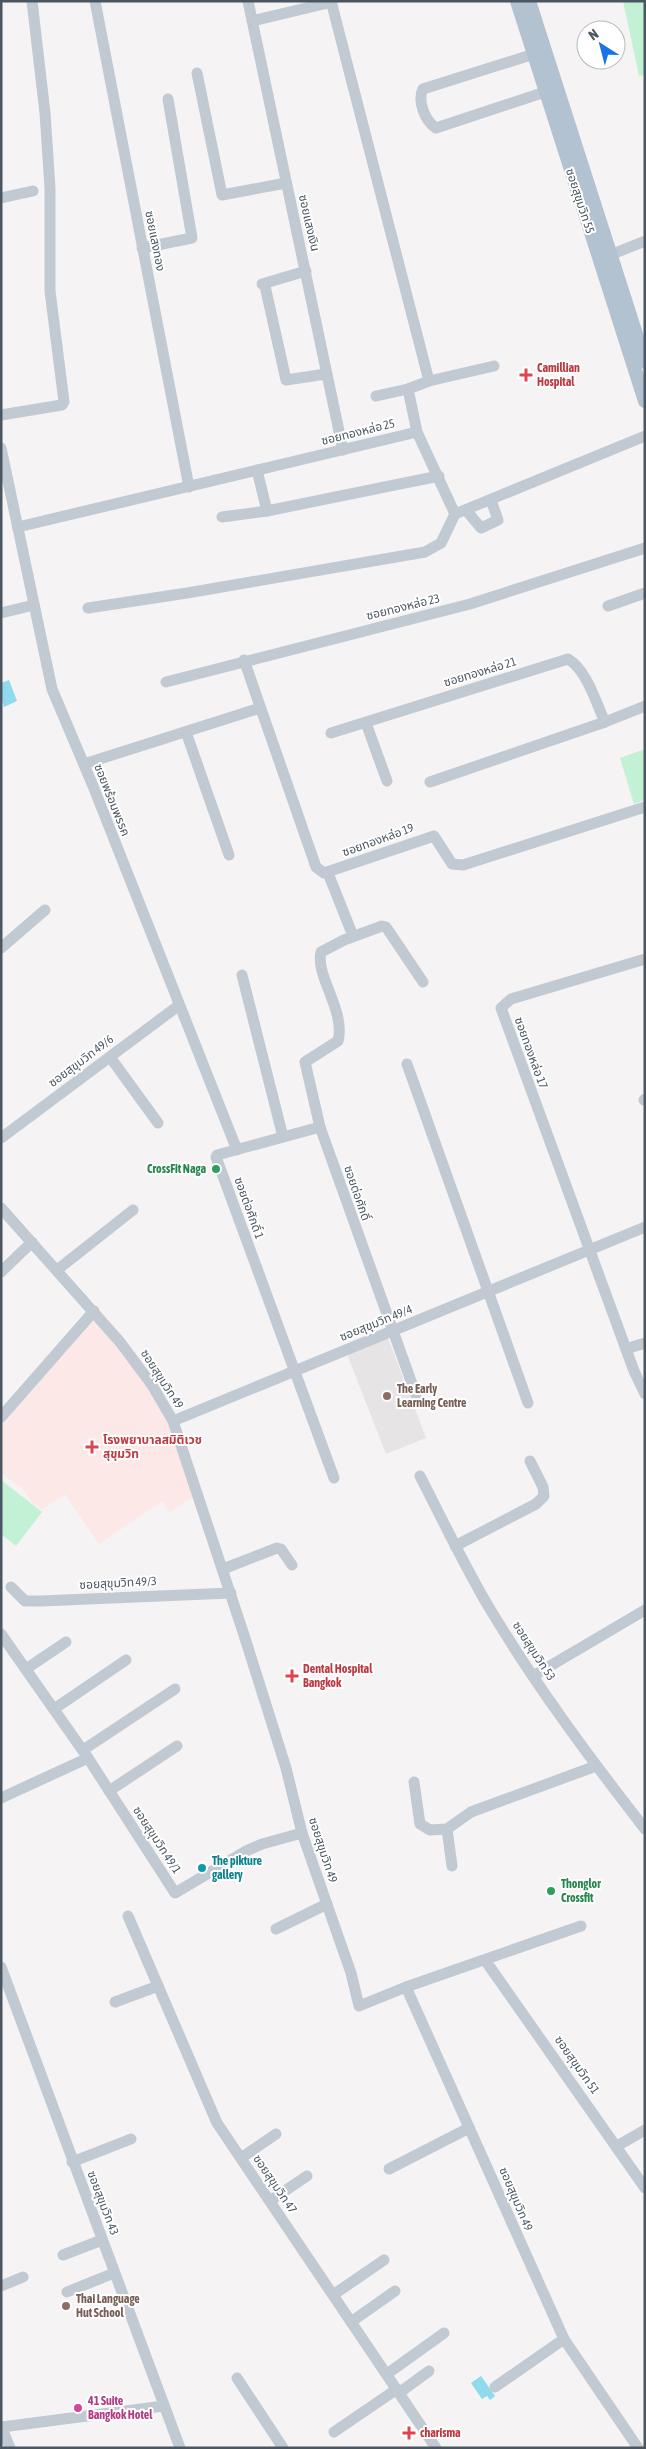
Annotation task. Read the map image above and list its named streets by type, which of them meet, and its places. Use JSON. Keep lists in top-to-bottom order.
{
  "streets": {
    "main road": ["ซอยสุขุมวิท 55"],
    "street": [
      "ซอยแสงเงิน",
      "ซอยแสงทอง",
      "ซอยทองหล่อ 25",
      "ซอยทองหล่อ 23",
      "ซอยทองหล่อ 21",
      "ซอยพร้อมพรรค",
      "ซอยทองหล่อ 19",
      "ซอยทองหล่อ 17",
      "ซอยสุขุมวิท 49/6",
      "ซอยต่อศักดิ์",
      "ซอยต่อศักดิ์ 1",
      "ซอยสุขุมวิท 49/4",
      "ซอยสุขุมวิท 49",
      "ซอยสุขุมวิท 49/3",
      "ซอยสุขุมวิท 53",
      "ซอยสุขุมวิท 49/1",
      "ซอยสุขุมวิท 51",
      "ซอยสุขุมวิท 47",
      "ซอยสุขุมวิท 43"
    ]
  },
  "crossings": [
    ["ซอยแสงเงิน", "ซอยทองหล่อ 25"],
    ["ซอยแสงทอง", "ซอยทองหล่อ 25"],
    ["ซอยทองหล่อ 25", "ซอยพร้อมพรรค"],
    ["ซอยพร้อมพรรค", "ซอยสุขุมวิท 49/6"],
    ["ซอยพร้อมพรรค", "ซอยต่อศักดิ์ 1"],
    ["ซอยทองหล่อ 17", "ซอยสุขุมวิท 49/4"],
    ["ซอยต่อศักดิ์", "ซอยต่อศักดิ์ 1"],
    ["ซอยต่อศักดิ์", "ซอยสุขุมวิท 49/4"],
    ["ซอยต่อศักดิ์ 1", "ซอยสุขุมวิท 49/4"],
    ["ซอยสุขุมวิท 49/4", "ซอยสุขุมวิท 49"],
    ["ซอยสุขุมวิท 49", "ซอยสุขุมวิท 49/3"],
    ["ซอยสุขุมวิท 49", "ซอยสุขุมวิท 49/1"]
  ],
  "places": {
    "health": [
      "Camillian Hospital",
      "โรงพยาบาลสมิติเวช สุขุมวิท",
      "Dental Hospital Bangkok",
      "charisma"
    ],
    "other": [
      "CrossFit Naga",
      "The Early Learning Centre",
      "The pikture gallery",
      "Thonglor Crossfit",
      "Thai Language Hut School",
      "41 Suite Bangkok Hotel"
    ]
  },
  "north": "top left"
}
